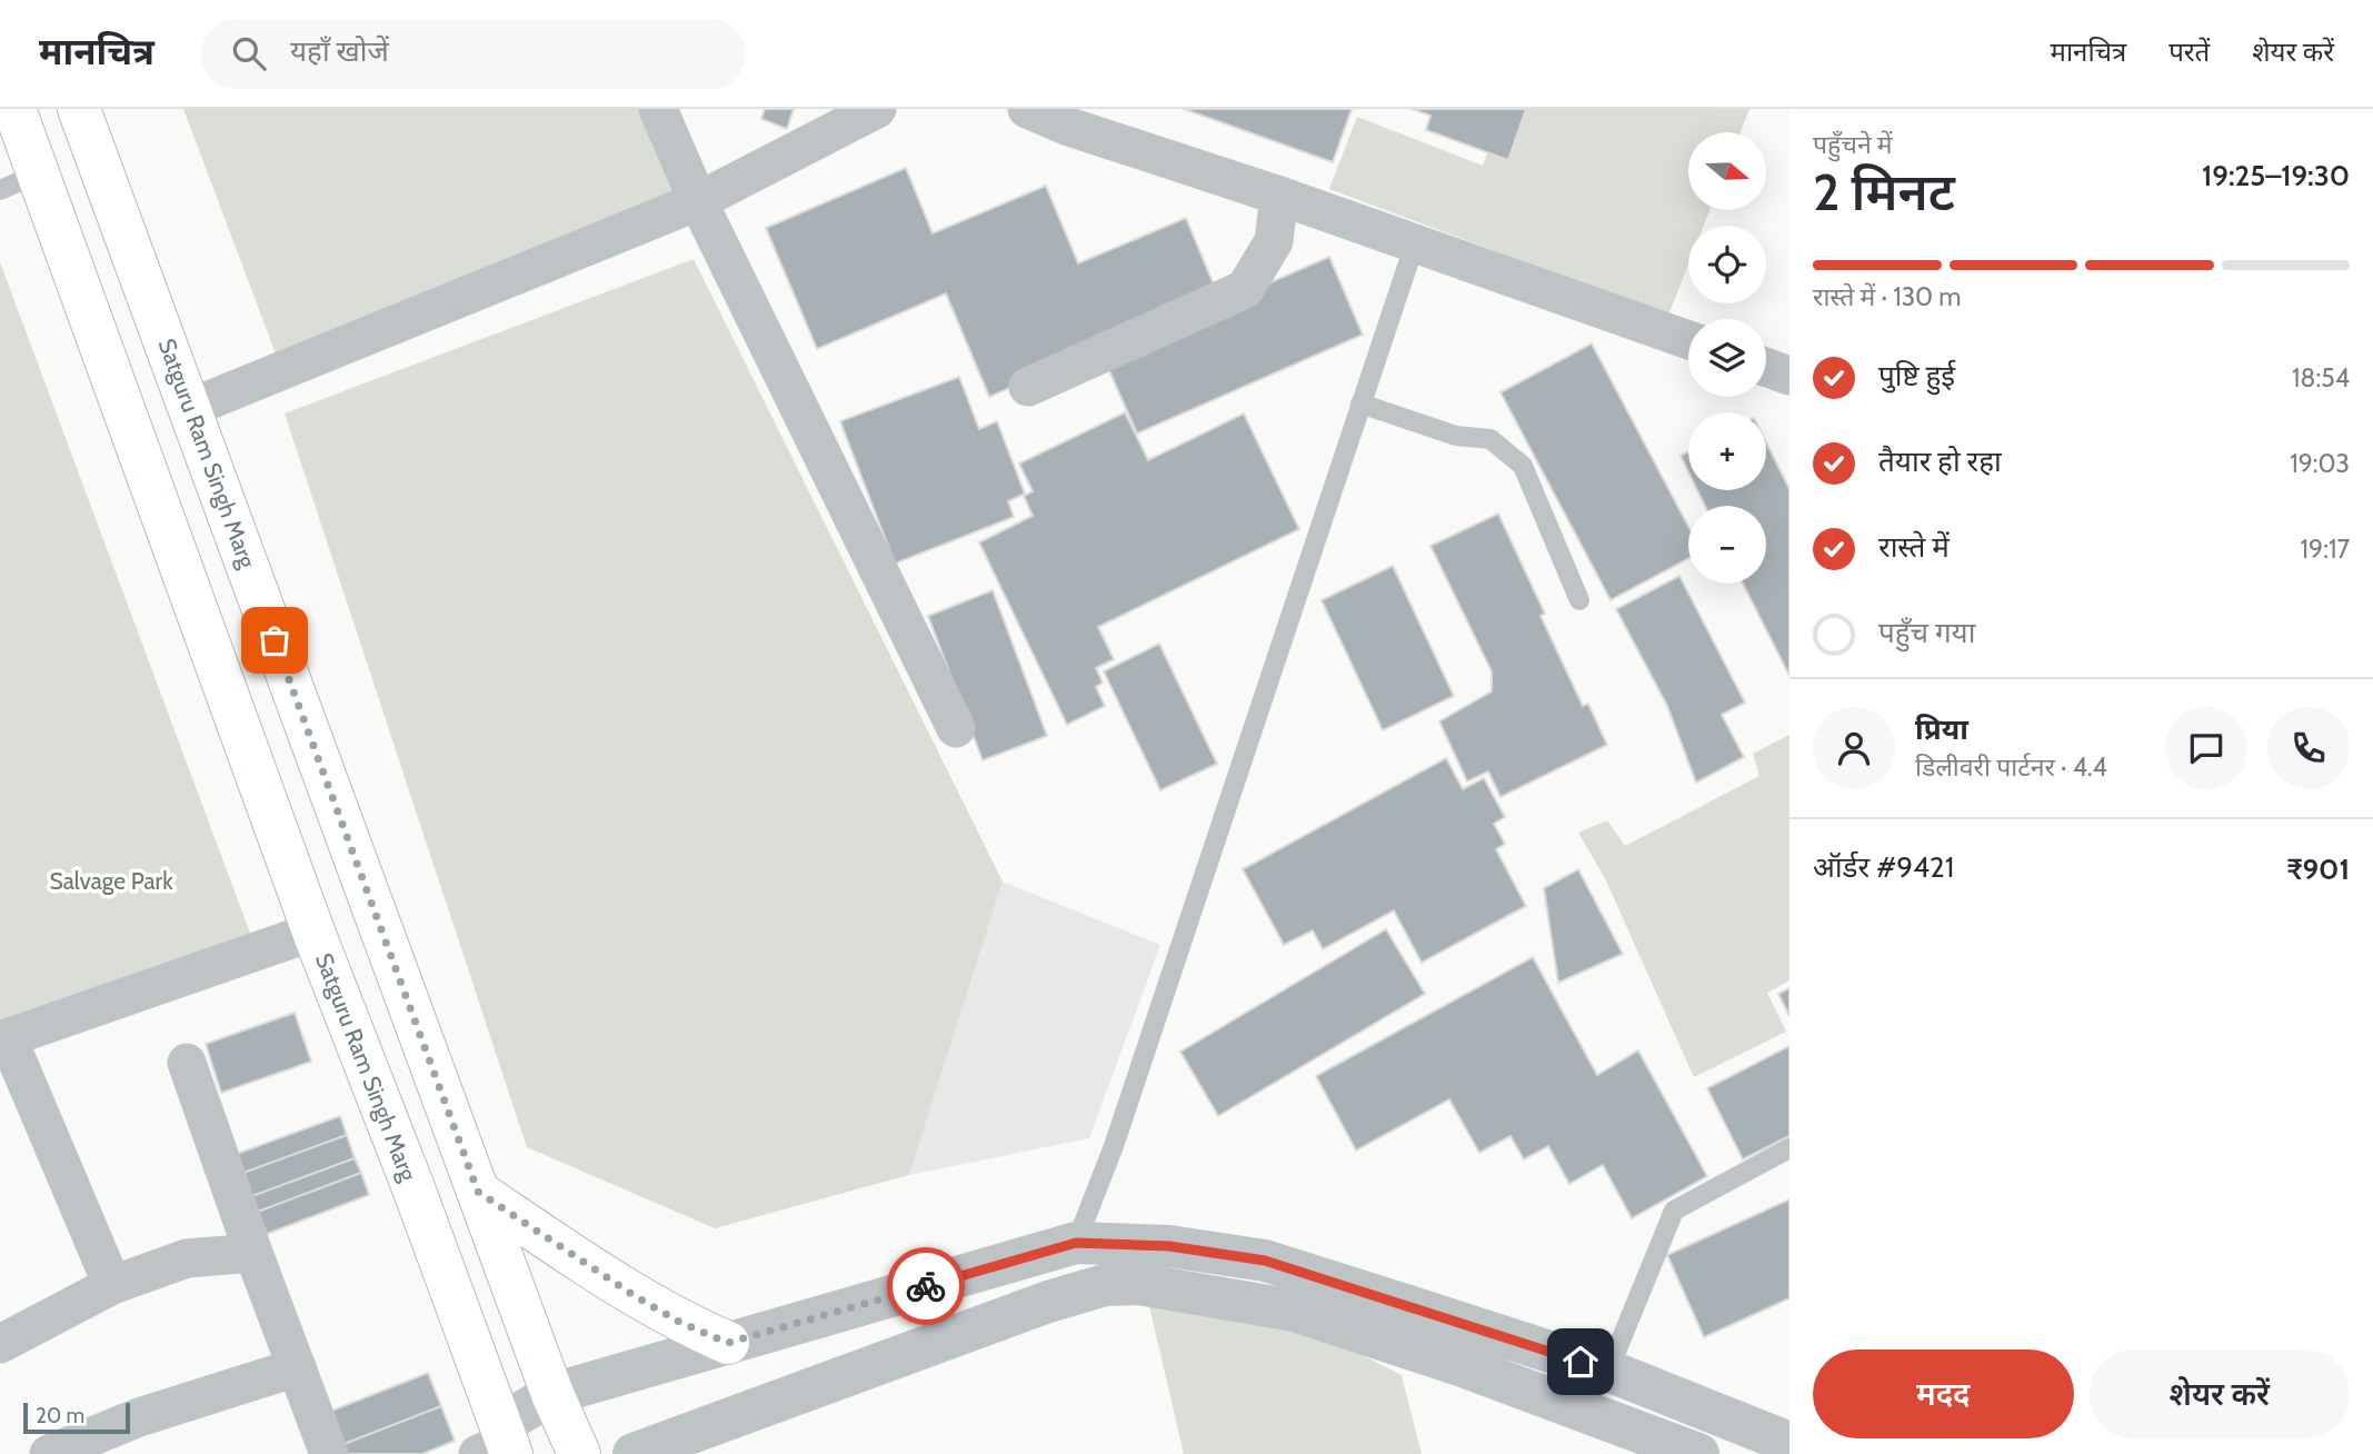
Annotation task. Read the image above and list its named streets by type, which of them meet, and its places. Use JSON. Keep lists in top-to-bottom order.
{
  "streets": {
    "main road": ["Satguru Ram Singh Marg"]
  },
  "parks": ["Salvage Park"],
  "scale_bar": "20 m",
  "north": "right",
  "page": {
    "header": "मानचित्र",
    "search": "यहाँ खोजें",
    "nav": ["मानचित्र", "परतें", "शेयर करें"],
    "heading": ["2 मिनट", "पहुँचने में", "19:25–19:30"],
    "panel": [
      "प्रिया",
      "डिलीवरी पार्टनर · 4.4",
      "ऑर्डर #9421",
      "₹901"
    ],
    "map_buttons": ["+", "−"],
    "bar": "रास्ते में · 130 m",
    "list": [
      ["पुष्टि हुई", "18:54"],
      ["तैयार हो रहा", "19:03"],
      ["रास्ते में", "19:17"],
      "पहुँच गया"
    ],
    "buttons": ["मदद", "शेयर करें"],
    "scale": "20 m"
  }
}
